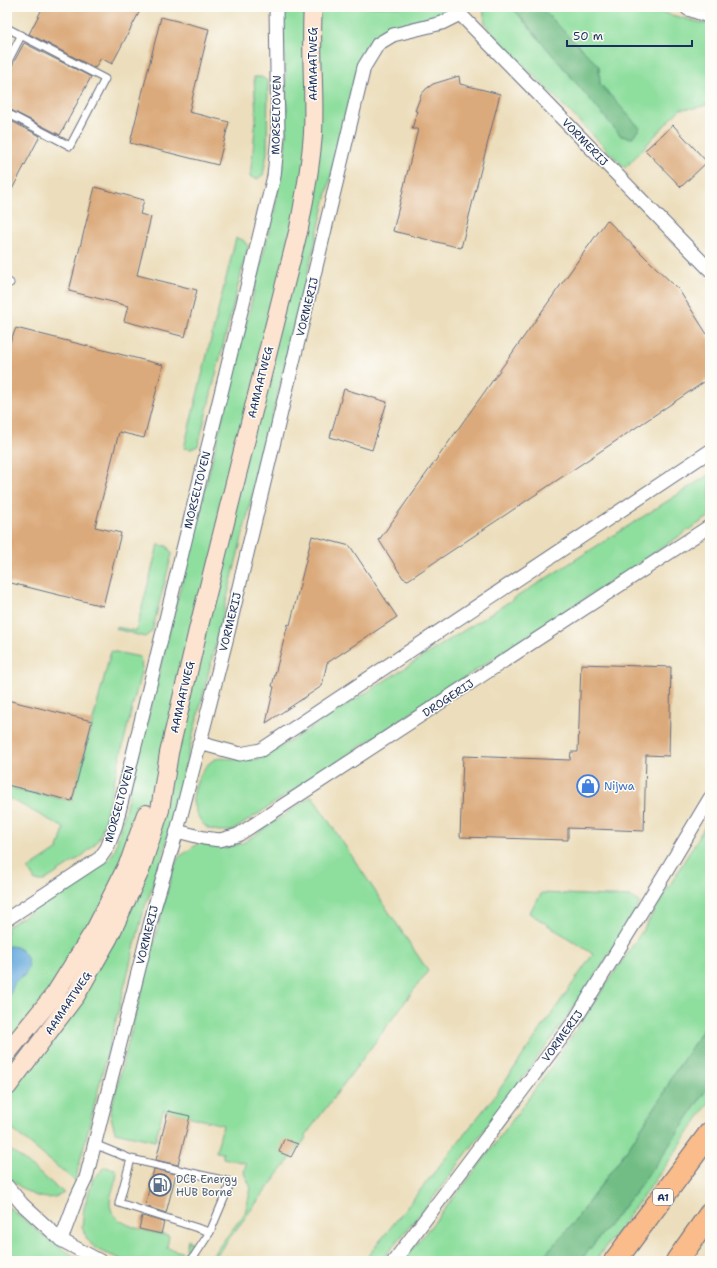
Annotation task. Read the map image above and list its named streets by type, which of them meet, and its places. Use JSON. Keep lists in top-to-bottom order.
{
  "streets": {
    "highway": ["A1"],
    "main road": ["AAMAATWEG"],
    "street": ["MORSELTOVEN", "VORMERIJ", "DROGERIJ"]
  },
  "crossings": [
    ["VORMERIJ", "DROGERIJ"]
  ],
  "places": {
    "shop": ["Nijwa"],
    "fuel station": ["DCB Energy HUB Borne"]
  },
  "scale_bar": "50 m"
}
